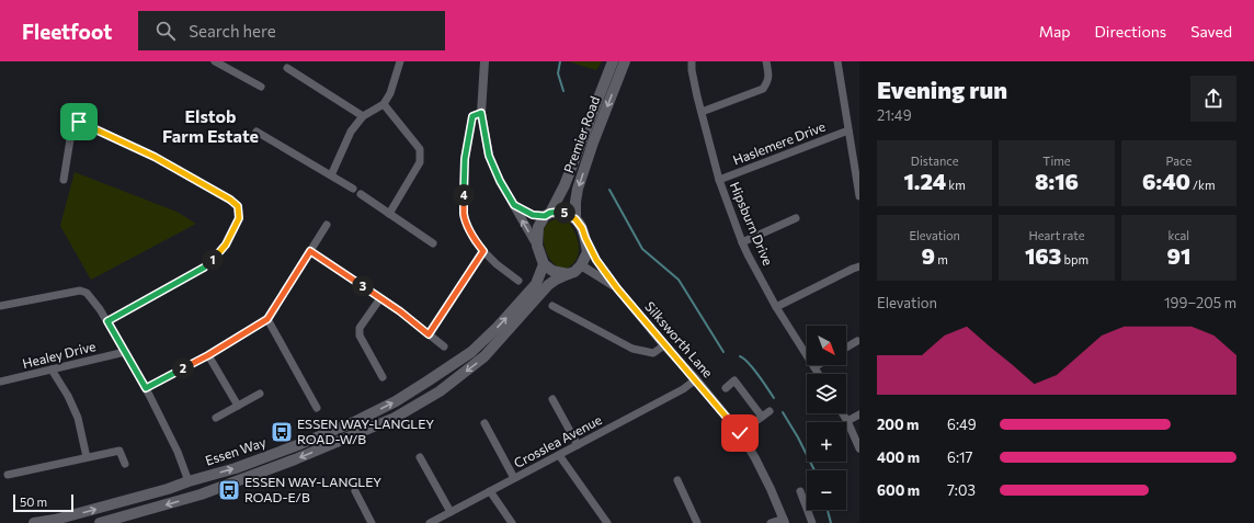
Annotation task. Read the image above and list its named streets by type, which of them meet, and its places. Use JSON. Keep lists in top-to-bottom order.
{
  "streets": {
    "main road": ["Premier Road", "Essen Way"],
    "street": [
      "Haslemere Drive",
      "Hipsburn Drive",
      "Silksworth Lane",
      "Healey Drive",
      "Crosslea Avenue"
    ]
  },
  "crossings": [
    ["Premier Road", "Silksworth Lane"],
    ["Premier Road", "Essen Way"],
    ["Haslemere Drive", "Hipsburn Drive"],
    ["Silksworth Lane", "Crosslea Avenue"],
    ["Silksworth Lane", "Essen Way"]
  ],
  "districts": ["Elstob Farm Estate"],
  "places": {
    "bus stop": ["ESSEN WAY-LANGLEY ROAD-W/B", "ESSEN WAY-LANGLEY ROAD-E/B"]
  },
  "scale_bar": "50 m",
  "north": "bottom right",
  "page": {
    "header": "Fleetfoot",
    "search": "Search here",
    "nav": ["Map", "Directions", "Saved"],
    "heading": ["Evening run", "21:49"],
    "stats": [
      ["Distance", "1.24 km"],
      ["Time", "8:16"],
      ["Pace", "6:40 /km"],
      ["Elevation", "9 m"],
      ["Heart rate", "163 bpm"],
      ["kcal", "91"]
    ],
    "pins": [
      "4",
      "5",
      "1",
      "3",
      "2"
    ],
    "chart": ["Elevation", "199–205 m"],
    "map_buttons": ["+", "−"],
    "list": [
      {
        "name": "200 m",
        "note": "6:49"
      },
      {
        "name": "400 m",
        "note": "6:17"
      },
      {
        "name": "600 m",
        "note": "7:03"
      }
    ],
    "scale": "50 m"
  }
}
